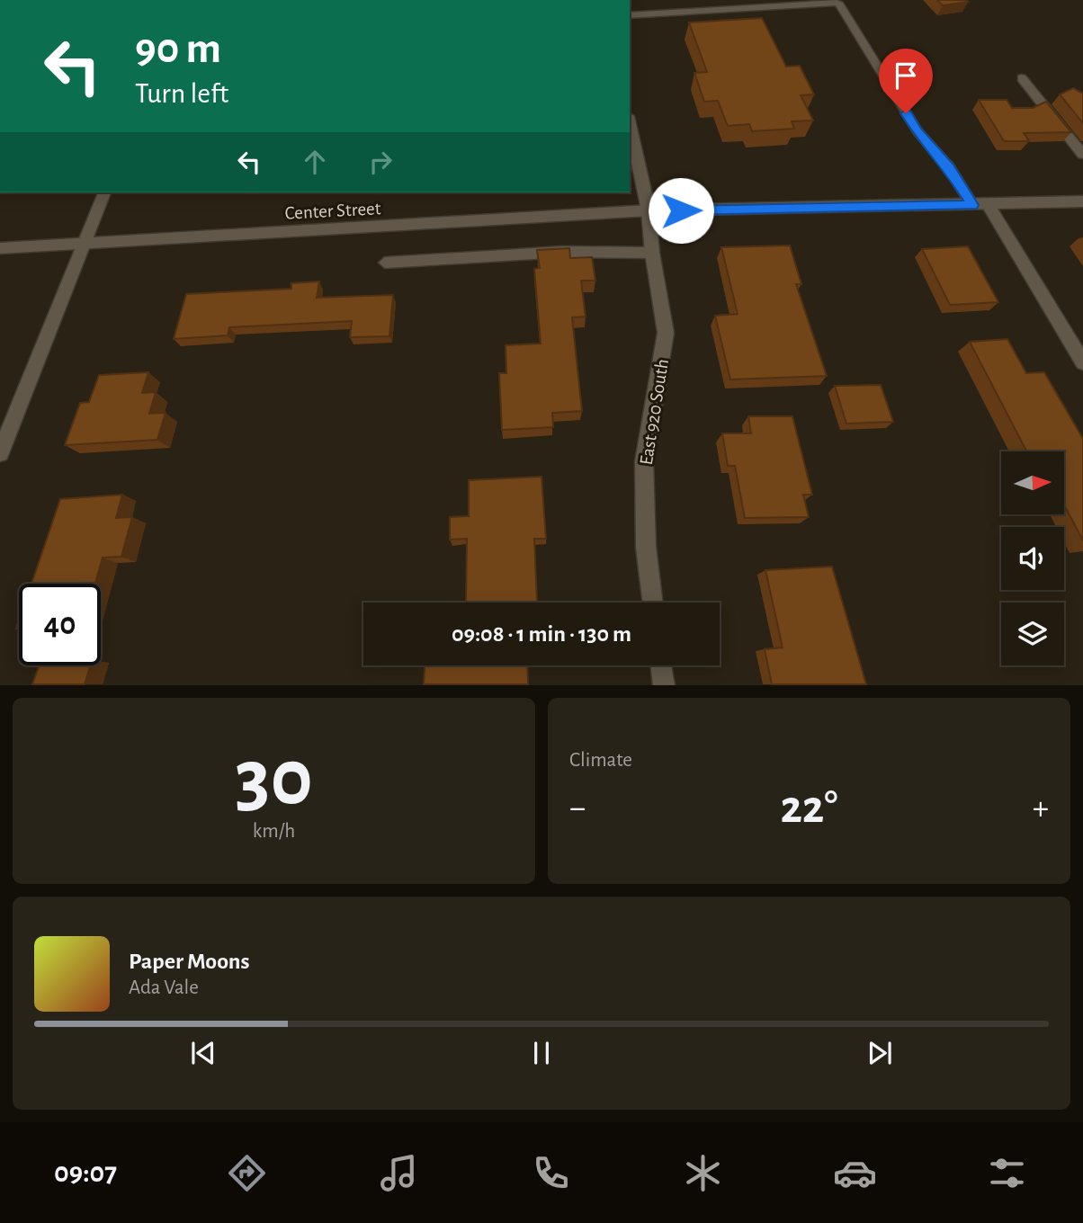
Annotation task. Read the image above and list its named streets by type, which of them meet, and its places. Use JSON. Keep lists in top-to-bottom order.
{
  "streets": {
    "street": ["Center Street", "East 920 South"]
  },
  "crossings": [
    ["Center Street", "East 920 South"]
  ],
  "north": "right",
  "page": {
    "turn": ["90 m", "Turn left"],
    "limit": "40",
    "trip": "09:08 · 1 min · 130 m",
    "tile": [
      ["30", "km/h"],
      "Climate"
    ],
    "heat": ["−", "22°", "+"],
    "song": ["Paper Moons", "Ada Vale"],
    "tabs": "09:07"
  }
}
